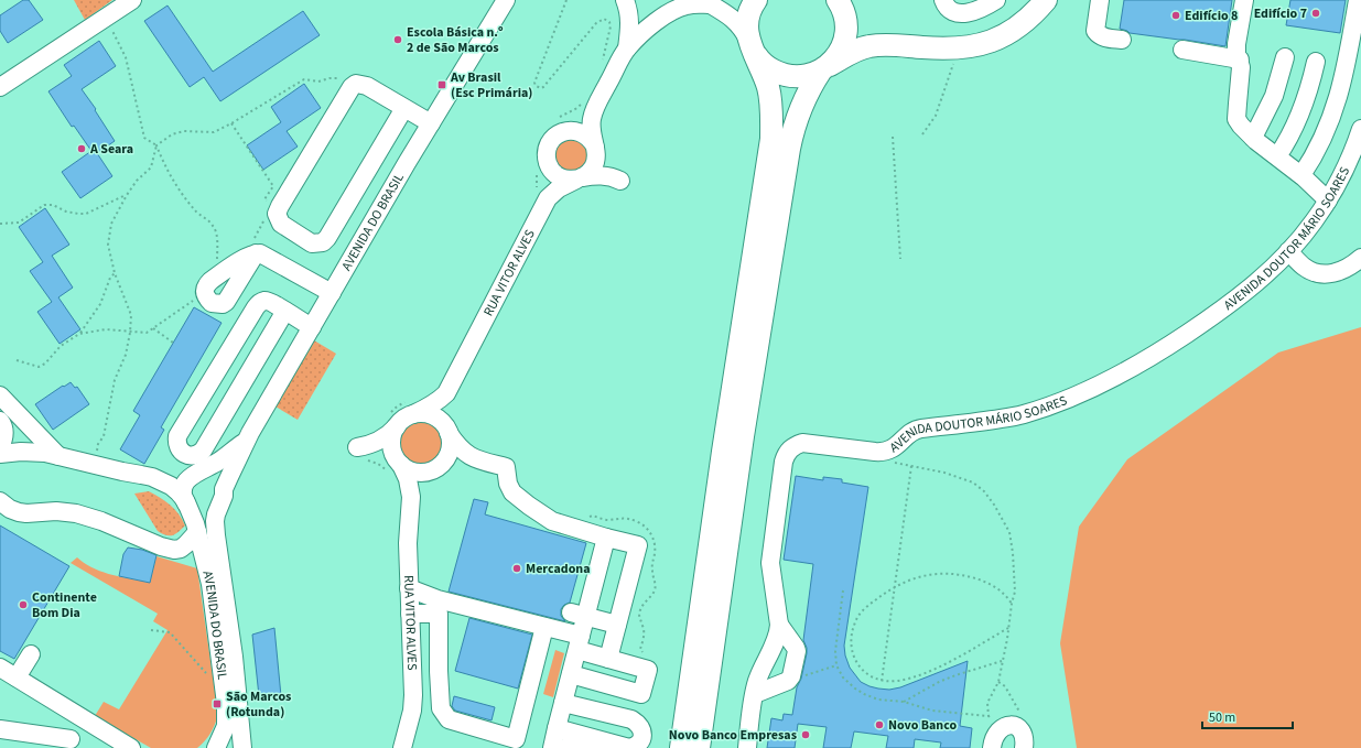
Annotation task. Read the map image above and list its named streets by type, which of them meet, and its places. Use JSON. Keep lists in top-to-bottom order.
{
  "streets": {
    "street": ["AVENIDA DO BRASIL", "AVENIDA DOUTOR MÁRIO SOARES", "RUA VITOR ALVES"]
  },
  "places": {
    "other": [
      "Edifício 7",
      "Edifício 8",
      "Escola Básica n.º 2 de São Marcos",
      "A Seara",
      "Mercadona",
      "Continente Bom Dia",
      "Novo Banco",
      "Novo Banco Empresas"
    ],
    "transit": ["Av Brasil (Esc Primária)", "São Marcos (Rotunda)"]
  },
  "scale_bar": "50 m"
}
